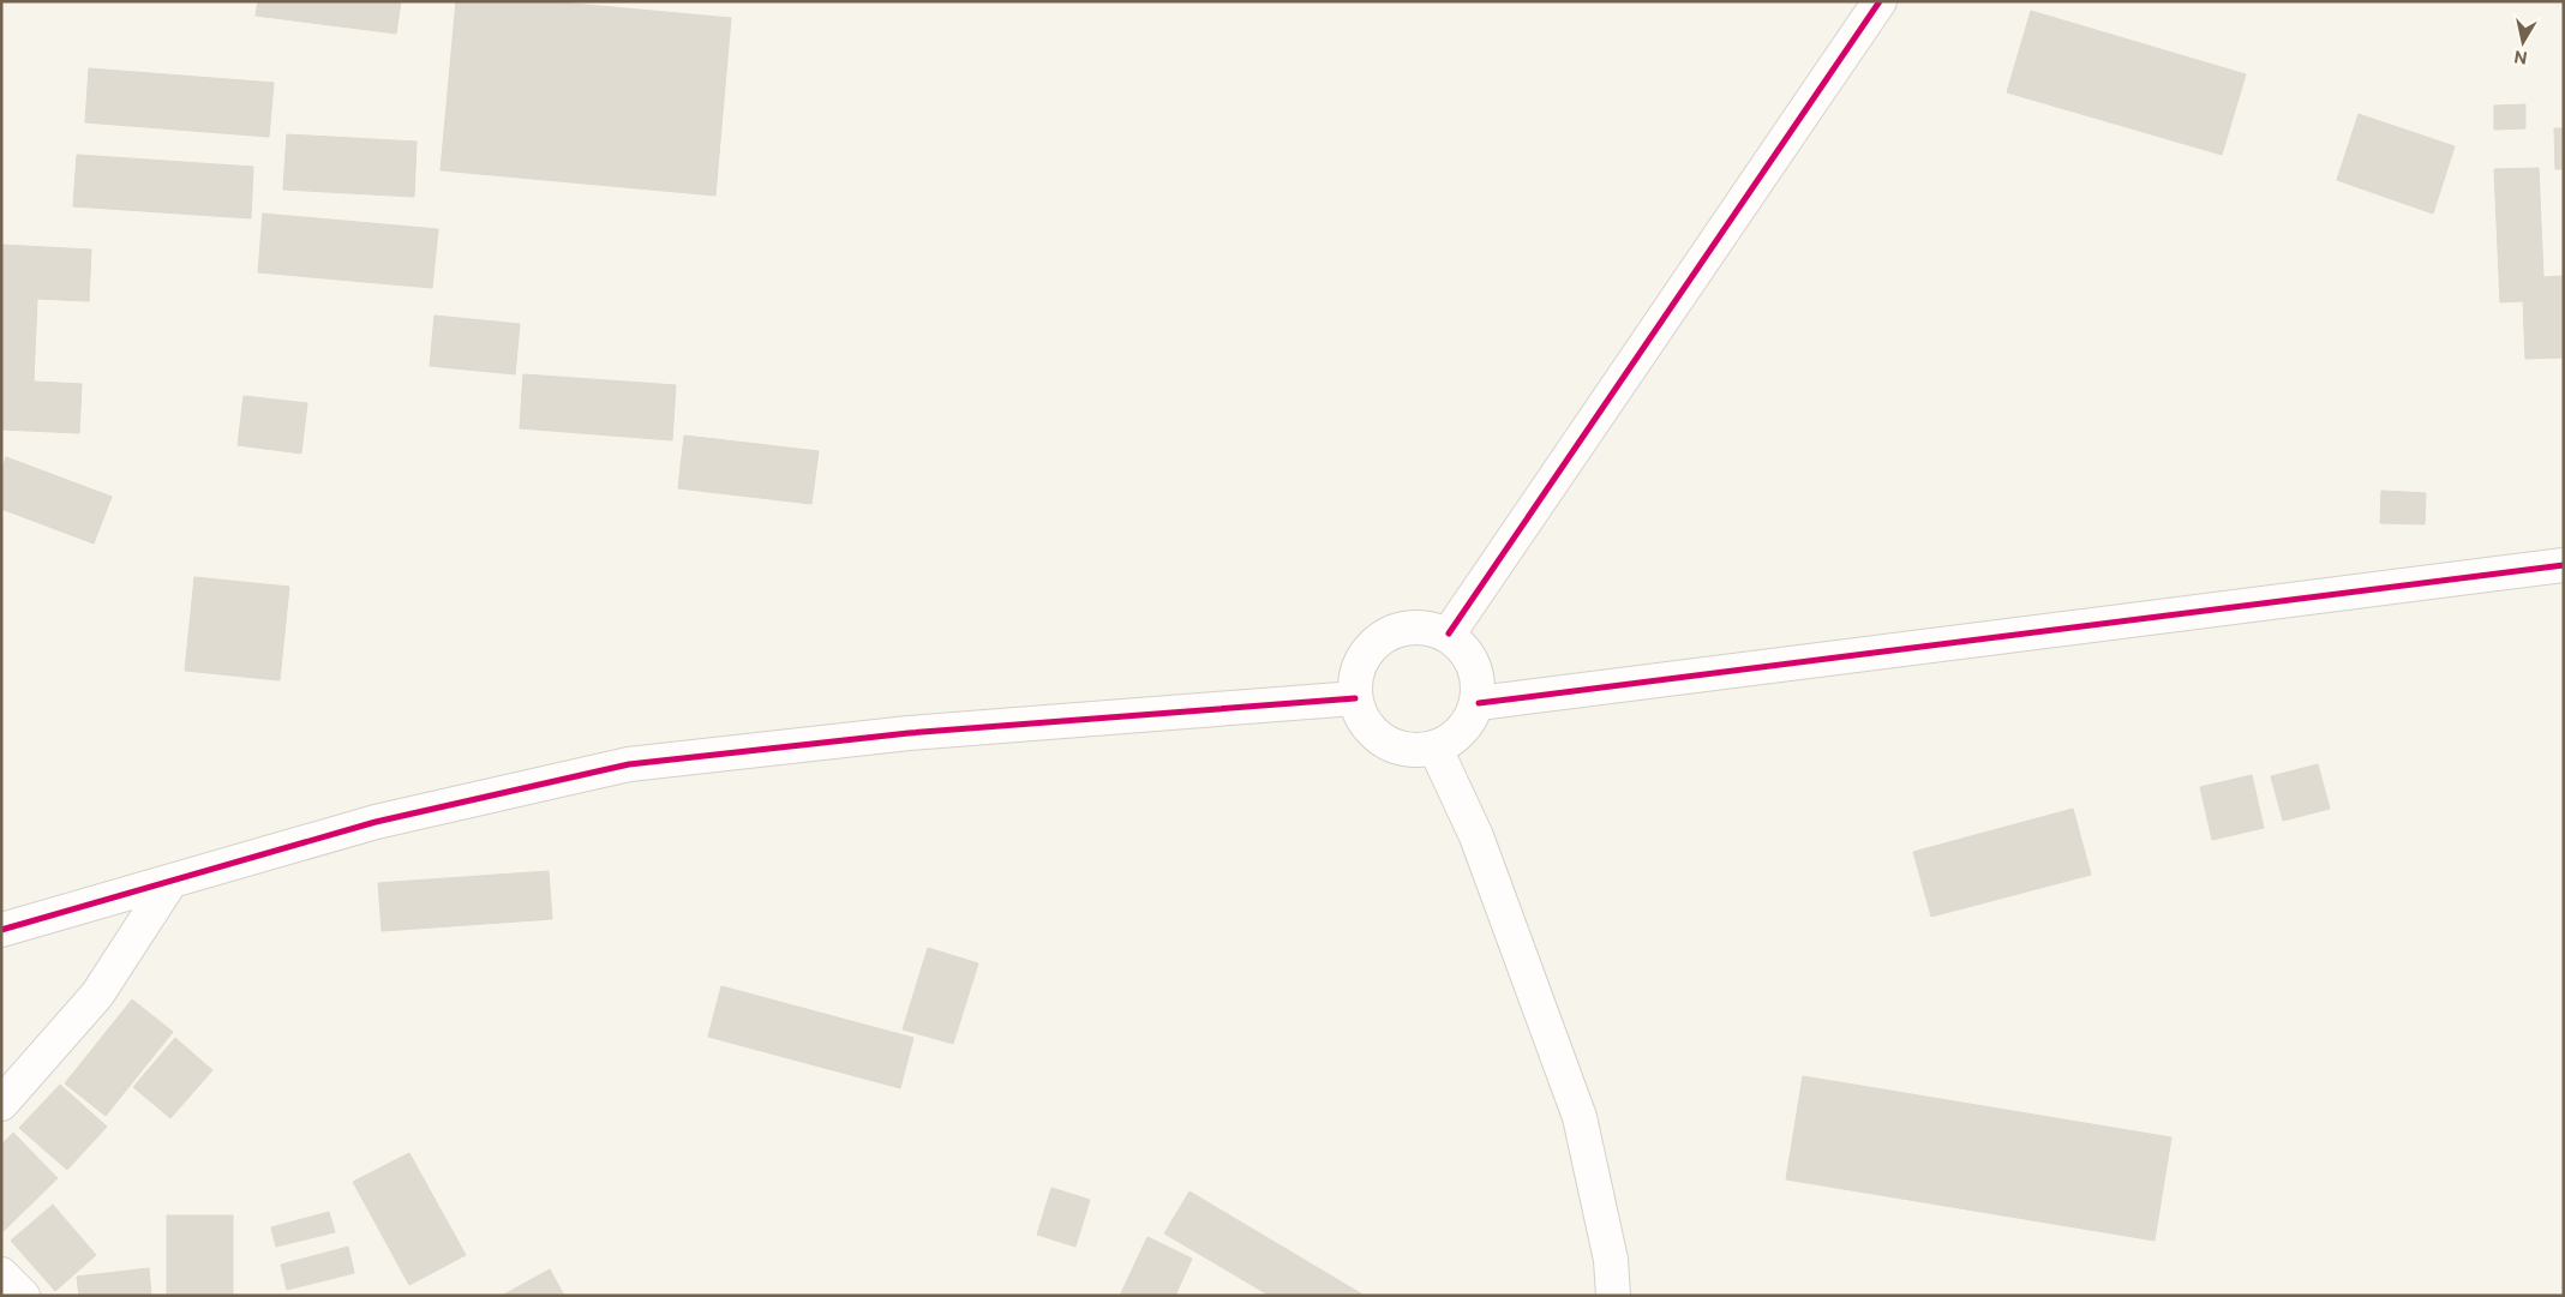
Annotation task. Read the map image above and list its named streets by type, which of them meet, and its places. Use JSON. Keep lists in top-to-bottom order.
{
  "north": "bottom"
}
